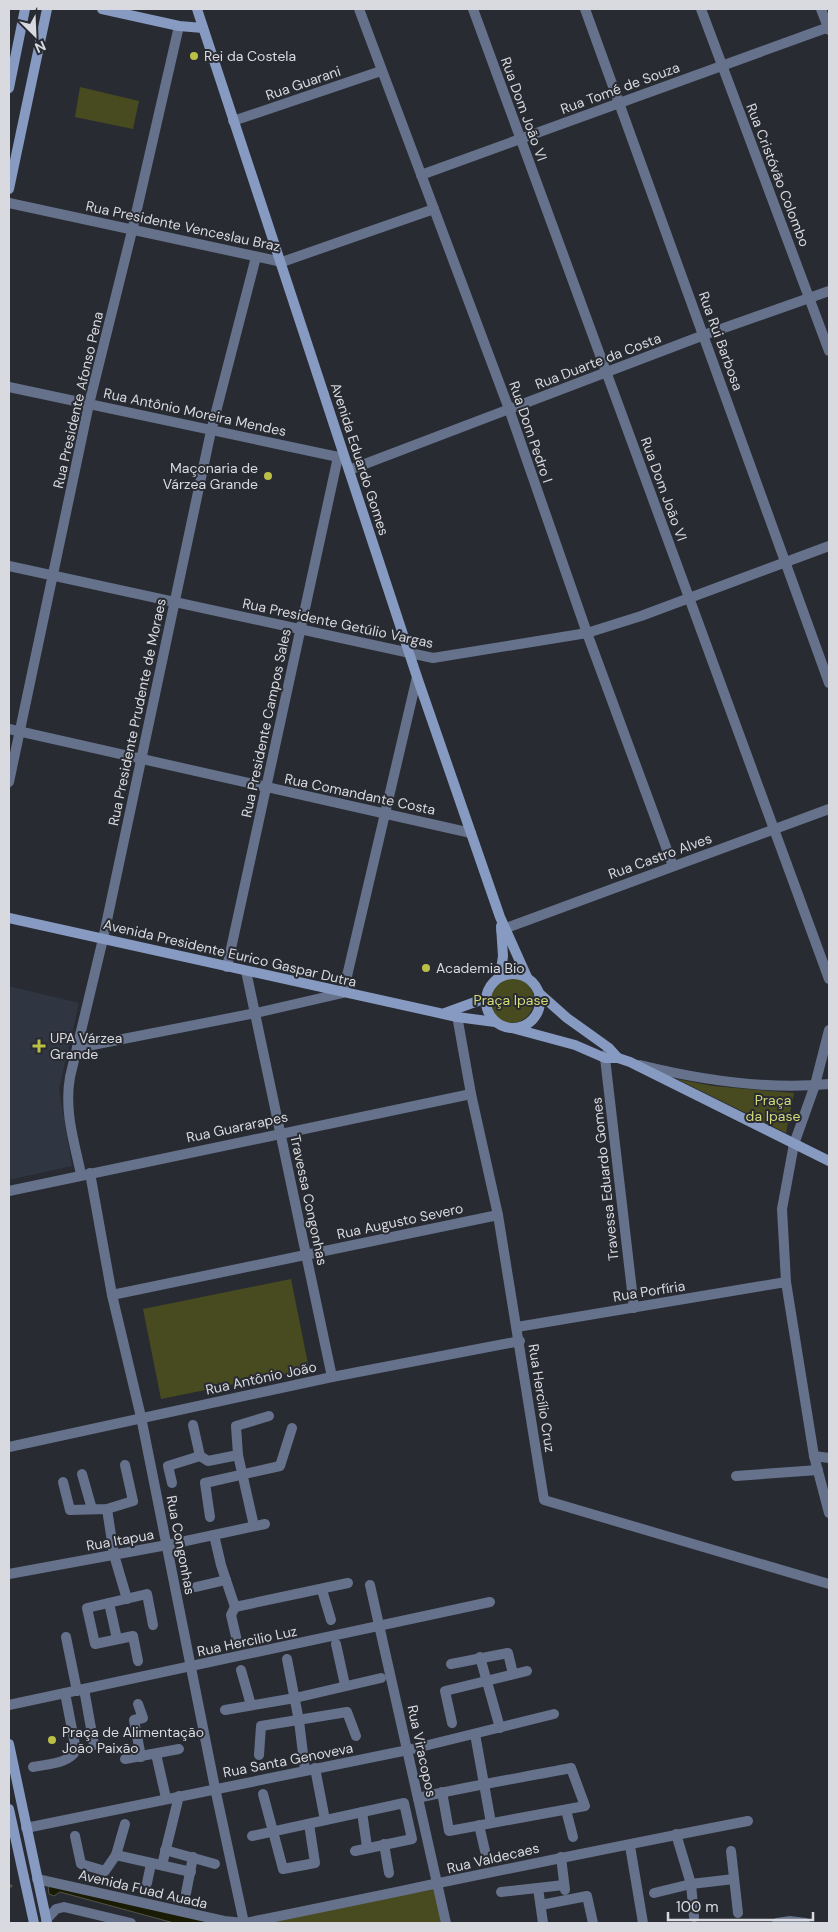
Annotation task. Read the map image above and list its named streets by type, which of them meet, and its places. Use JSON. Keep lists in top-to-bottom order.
{
  "streets": {
    "street": [
      "Rua Guarani",
      "Rua Tomé de Souza",
      "Rua Dom João VI",
      "Rua Cristóvão Colombo",
      "Rua Presidente Venceslau Braz",
      "Rua Rui Barbosa",
      "Rua Duarte da Costa",
      "Rua Presidente Afonso Pena",
      "Rua Antônio Moreira Mendes",
      "Rua Dom Pedro I",
      "Avenida Eduardo Gomes",
      "Rua Presidente Getúlio Vargas",
      "Rua Presidente Prudente de Moraes",
      "Rua Presidente Campos Sales",
      "Rua Comandante Costa",
      "Rua Castro Alves",
      "Avenida Presidente Eurico Gaspar Dutra",
      "Rua Guararapes",
      "Travessa Eduardo Gomes",
      "Travessa Congonhas",
      "Rua Augusto Severo",
      "Rua Porfíria",
      "Rua Antônio João",
      "Rua Hercílio Cruz",
      "Rua Itapua",
      "Rua Congonhas",
      "Rua Hercilio Luz",
      "Rua Viracopos",
      "Rua Santa Genoveva",
      "Rua Valdecaes",
      "Avenida Fuad Auada"
    ]
  },
  "crossings": [
    ["Rua Guarani", "Rua Dom Pedro I"],
    ["Rua Guarani", "Avenida Eduardo Gomes"],
    ["Rua Tomé de Souza", "Rua Dom João VI"],
    ["Rua Tomé de Souza", "Rua Cristóvão Colombo"],
    ["Rua Tomé de Souza", "Rua Rui Barbosa"],
    ["Rua Tomé de Souza", "Rua Dom Pedro I"],
    ["Rua Dom João VI", "Rua Duarte da Costa"],
    ["Rua Dom João VI", "Rua Presidente Getúlio Vargas"],
    ["Rua Dom João VI", "Rua Castro Alves"],
    ["Rua Cristóvão Colombo", "Rua Duarte da Costa"],
    ["Rua Presidente Venceslau Braz", "Rua Presidente Afonso Pena"],
    ["Rua Presidente Venceslau Braz", "Rua Dom Pedro I"],
    ["Rua Presidente Venceslau Braz", "Avenida Eduardo Gomes"],
    ["Rua Presidente Venceslau Braz", "Rua Presidente Prudente de Moraes"],
    ["Rua Rui Barbosa", "Rua Duarte da Costa"],
    ["Rua Rui Barbosa", "Rua Presidente Getúlio Vargas"],
    ["Rua Duarte da Costa", "Rua Dom Pedro I"],
    ["Rua Duarte da Costa", "Avenida Eduardo Gomes"],
    ["Rua Presidente Afonso Pena", "Rua Antônio Moreira Mendes"],
    ["Rua Presidente Afonso Pena", "Rua Presidente Getúlio Vargas"],
    ["Rua Presidente Afonso Pena", "Rua Comandante Costa"],
    ["Rua Antônio Moreira Mendes", "Avenida Eduardo Gomes"],
    ["Rua Antônio Moreira Mendes", "Rua Presidente Prudente de Moraes"],
    ["Rua Antônio Moreira Mendes", "Rua Presidente Campos Sales"],
    ["Rua Dom Pedro I", "Rua Presidente Getúlio Vargas"],
    ["Rua Dom Pedro I", "Rua Castro Alves"],
    ["Avenida Eduardo Gomes", "Rua Presidente Getúlio Vargas"],
    ["Avenida Eduardo Gomes", "Rua Presidente Campos Sales"],
    ["Avenida Eduardo Gomes", "Rua Comandante Costa"],
    ["Avenida Eduardo Gomes", "Rua Castro Alves"],
    ["Avenida Eduardo Gomes", "Avenida Presidente Eurico Gaspar Dutra"],
    ["Rua Presidente Getúlio Vargas", "Rua Presidente Prudente de Moraes"],
    ["Rua Presidente Getúlio Vargas", "Rua Presidente Campos Sales"],
    ["Rua Presidente Prudente de Moraes", "Rua Comandante Costa"],
    ["Rua Presidente Prudente de Moraes", "Avenida Presidente Eurico Gaspar Dutra"],
    ["Rua Presidente Prudente de Moraes", "Rua Guararapes"],
    ["Rua Presidente Prudente de Moraes", "Rua Congonhas"],
    ["Rua Presidente Campos Sales", "Rua Comandante Costa"],
    ["Rua Presidente Campos Sales", "Avenida Presidente Eurico Gaspar Dutra"],
    ["Avenida Presidente Eurico Gaspar Dutra", "Travessa Congonhas"],
    ["Avenida Presidente Eurico Gaspar Dutra", "Rua Hercílio Cruz"],
    ["Rua Guararapes", "Travessa Congonhas"],
    ["Rua Guararapes", "Rua Hercílio Cruz"],
    ["Rua Guararapes", "Rua Congonhas"],
    ["Travessa Eduardo Gomes", "Rua Porfíria"],
    ["Travessa Congonhas", "Rua Augusto Severo"],
    ["Travessa Congonhas", "Rua Antônio João"],
    ["Rua Augusto Severo", "Rua Hercílio Cruz"],
    ["Rua Augusto Severo", "Rua Congonhas"],
    ["Rua Porfíria", "Rua Hercílio Cruz"],
    ["Rua Antônio João", "Rua Hercílio Cruz"],
    ["Rua Antônio João", "Rua Congonhas"],
    ["Rua Itapua", "Rua Congonhas"],
    ["Rua Congonhas", "Rua Hercilio Luz"],
    ["Rua Congonhas", "Rua Santa Genoveva"],
    ["Rua Congonhas", "Rua Valdecaes"],
    ["Rua Congonhas", "Avenida Fuad Auada"],
    ["Rua Hercilio Luz", "Rua Viracopos"],
    ["Rua Viracopos", "Rua Santa Genoveva"],
    ["Rua Viracopos", "Rua Valdecaes"],
    ["Rua Valdecaes", "Avenida Fuad Auada"]
  ],
  "parks": ["Praça Ipase", "Praça da Ipase"],
  "places": {
    "other": [
      "Rei da Costela",
      "Maçonaria de Várzea Grande",
      "Academia Bio",
      "Praça de Alimentação João Paixão"
    ],
    "health": ["UPA Várzea Grande"]
  },
  "scale_bar": "100 m",
  "north": "bottom right"
}
